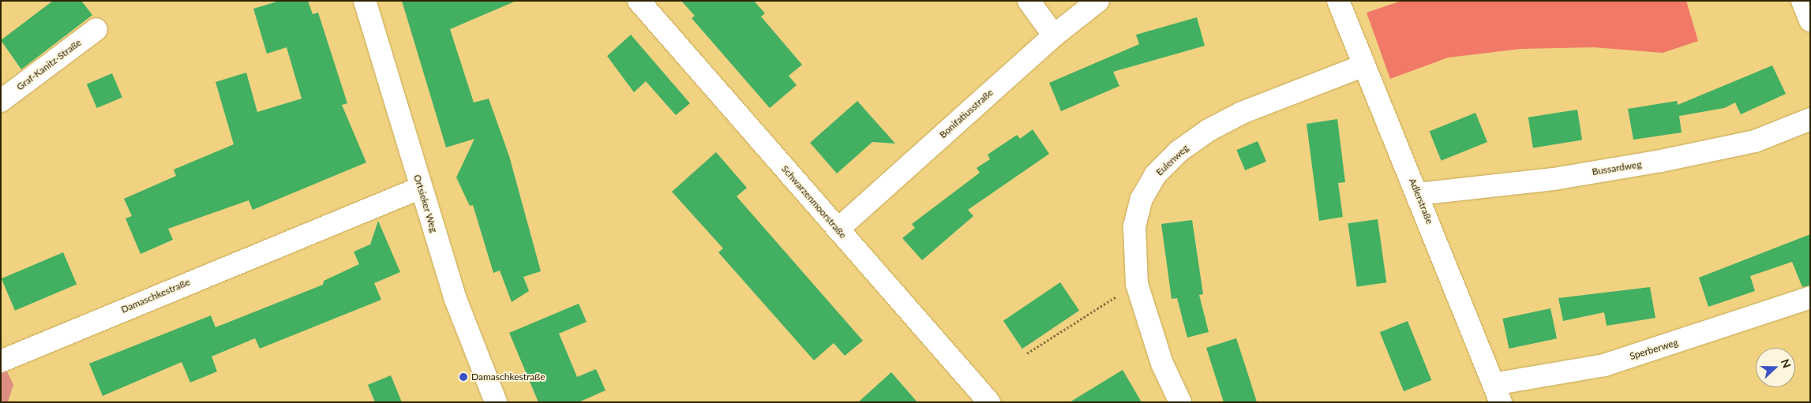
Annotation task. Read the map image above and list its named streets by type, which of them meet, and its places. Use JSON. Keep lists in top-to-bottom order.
{
  "streets": {
    "street": [
      "Graf-Kanitz-Straße",
      "Bonifatiusstraße",
      "Eulenweg",
      "Bussardweg",
      "Adlerstraße",
      "Schwarzenmoorstraße",
      "Ortsieker Weg",
      "Damaschkestraße",
      "Sperberweg"
    ]
  },
  "crossings": [
    ["Bonifatiusstraße", "Schwarzenmoorstraße"],
    ["Eulenweg", "Adlerstraße"],
    ["Bussardweg", "Adlerstraße"],
    ["Adlerstraße", "Sperberweg"],
    ["Ortsieker Weg", "Damaschkestraße"]
  ],
  "places": ["Damaschkestraße"],
  "north": "right"
}
